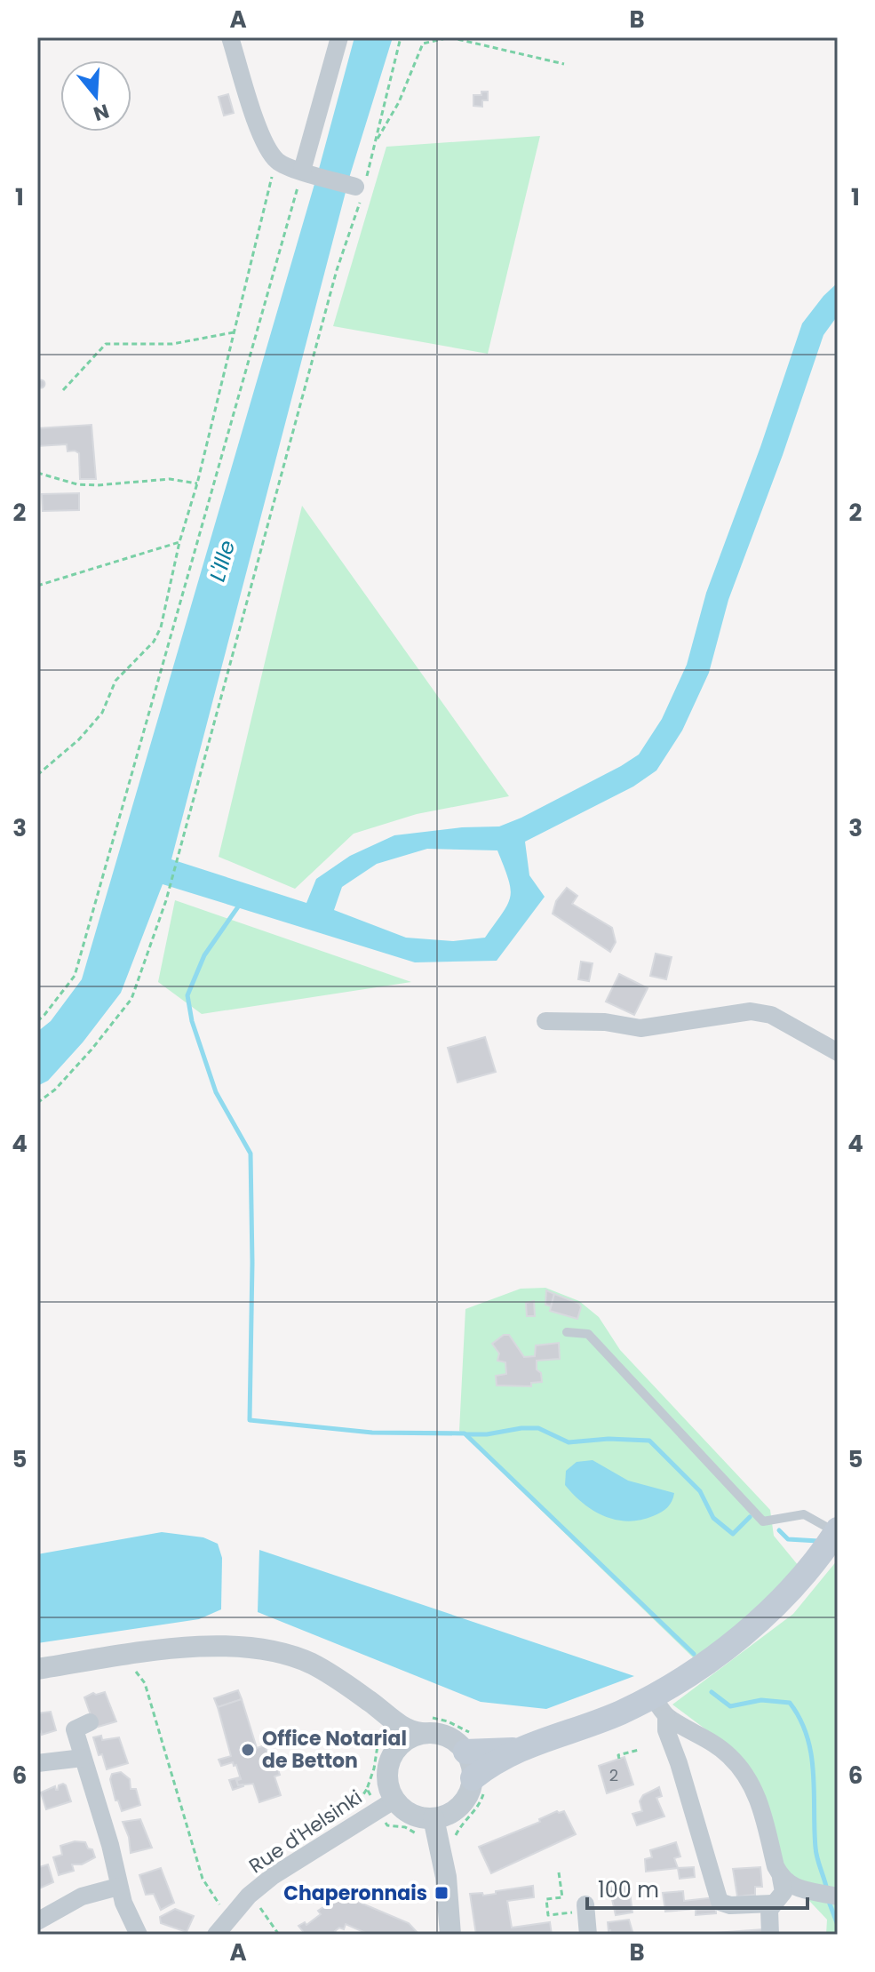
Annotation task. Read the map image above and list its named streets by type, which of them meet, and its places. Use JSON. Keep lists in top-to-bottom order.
{
  "streets": {
    "street": ["Rue d'Helsinki"]
  },
  "water": ["L'Ille"],
  "places": {
    "other": ["Office Notarial de Betton"],
    "transit": ["Chaperonnais"]
  },
  "house_numbers": ["2"],
  "scale_bar": "100 m",
  "north": "bottom",
  "grid": {
    "columns": ["A", "B"],
    "rows": [
      "1",
      "2",
      "3",
      "4",
      "5",
      "6"
    ]
  }
}
